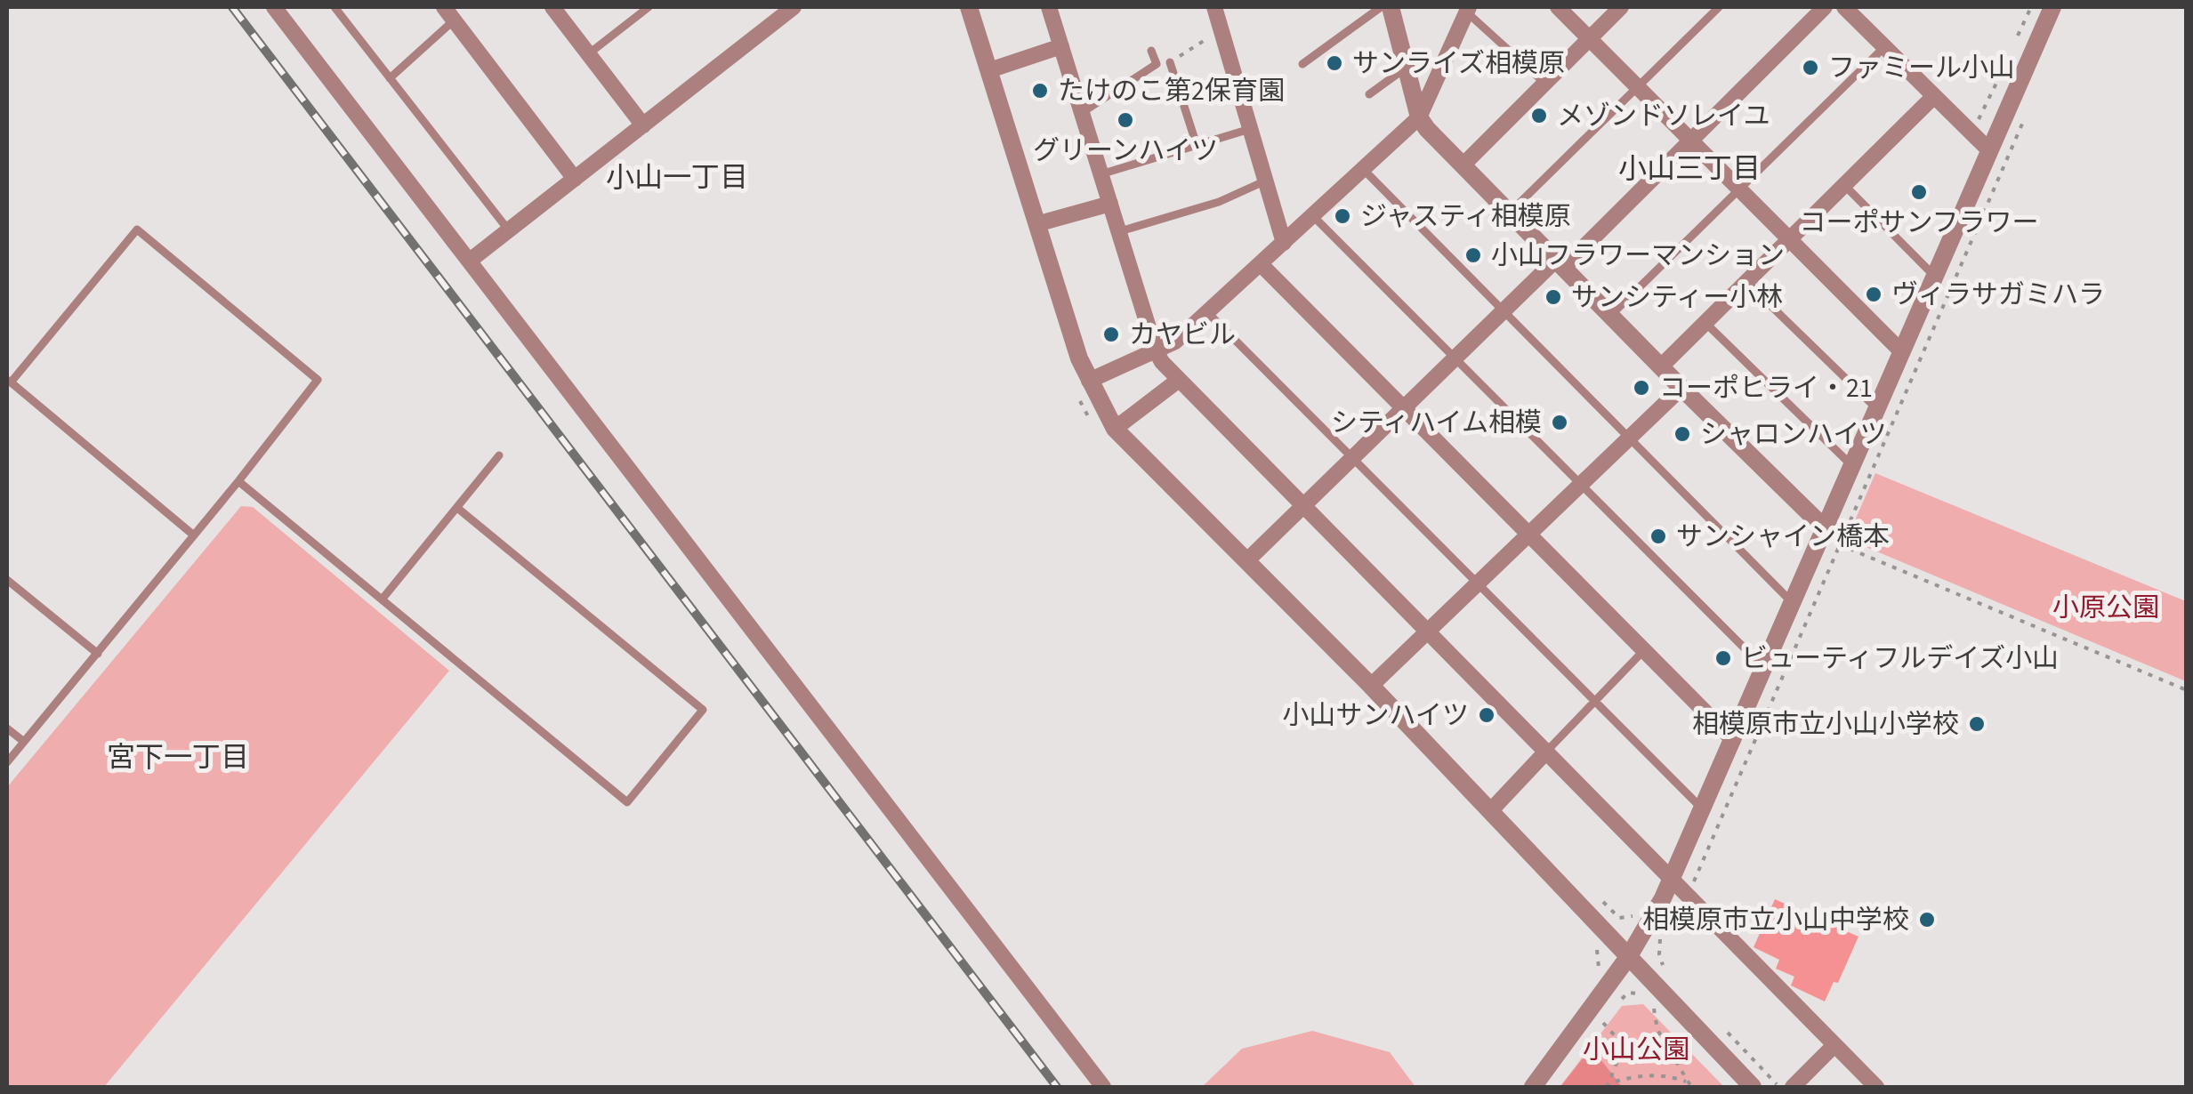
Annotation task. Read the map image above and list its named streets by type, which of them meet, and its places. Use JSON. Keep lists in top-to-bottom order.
{
  "districts": ["小山三丁目", "小山一丁目", "宮下一丁目"],
  "parks": ["小原公園", "小山公園"],
  "places": [
    "サンライズ相模原",
    "ファミール小山",
    "たけのこ第2保育園",
    "メゾンドソレイユ",
    "グリーンハイツ",
    "コーポサンフラワー",
    "ジャスティ相模原",
    "小山フラワーマンション",
    "ヴィラサガミハラ",
    "サンシティー小林",
    "カヤビル",
    "コーポヒライ・21",
    "シティハイム相模",
    "シャロンハイツ",
    "サンシャイン橋本",
    "ビューティフルデイズ小山",
    "小山サンハイツ",
    "相模原市立小山小学校",
    "相模原市立小山中学校"
  ]
}
